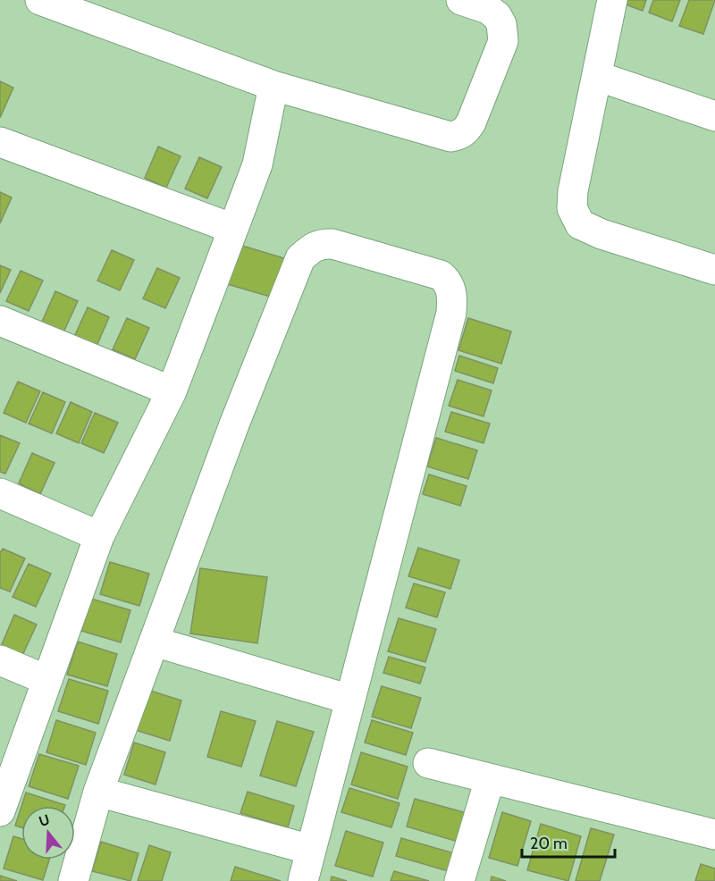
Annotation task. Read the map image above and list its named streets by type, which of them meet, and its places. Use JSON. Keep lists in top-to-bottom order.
{
  "scale_bar": "20 m",
  "north": "top"
}
